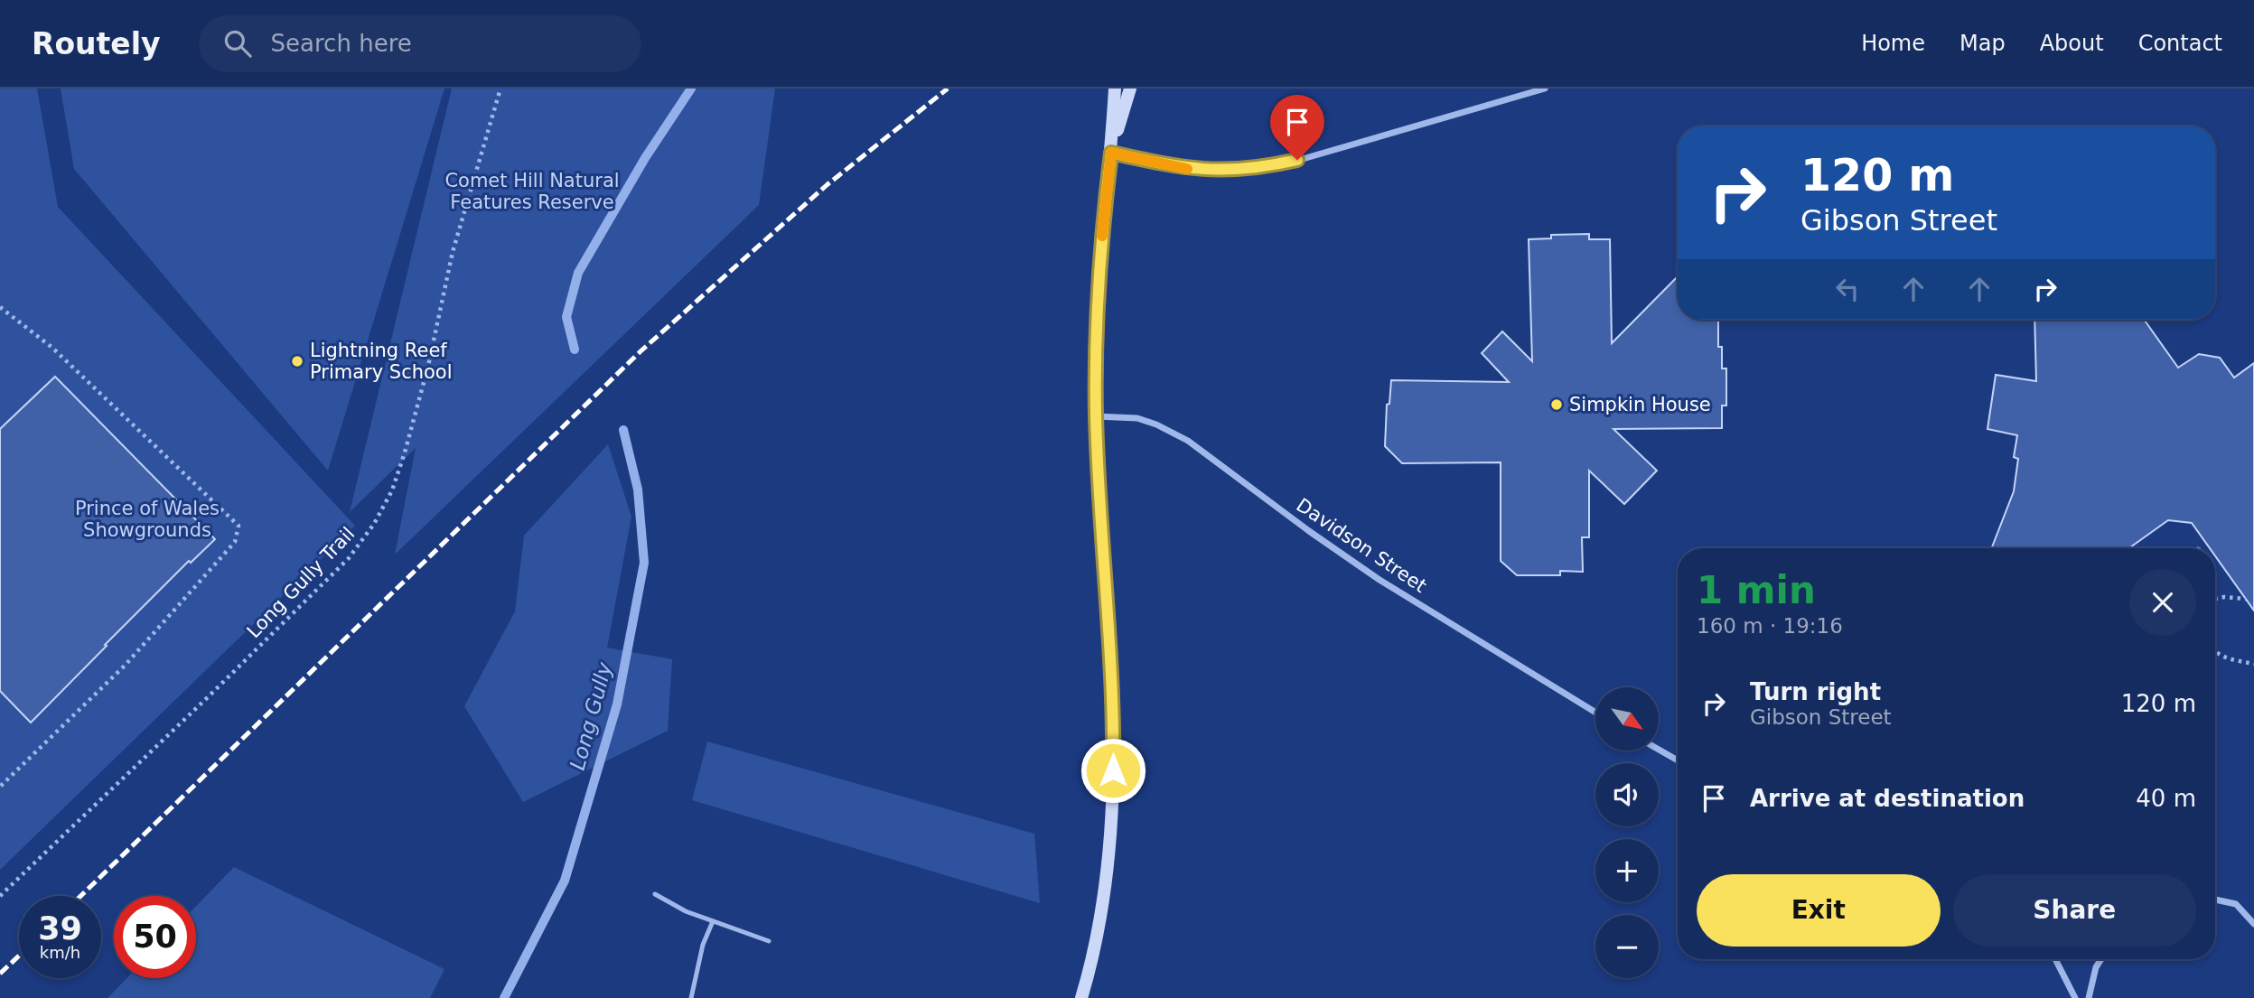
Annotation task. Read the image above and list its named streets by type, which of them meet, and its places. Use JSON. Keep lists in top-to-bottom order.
{
  "streets": {
    "street": ["Davidson Street"],
    "path": ["Long Gully Trail"]
  },
  "water": ["Long Gully"],
  "parks": ["Comet Hill Natural Features Reserve", "Prince of Wales Showgrounds"],
  "places": ["Lightning Reef Primary School", "Simpkin House"],
  "north": "bottom right",
  "page": {
    "header": "Routely",
    "search": "Search here",
    "nav": [
      "Home",
      "Map",
      "About",
      "Contact"
    ],
    "turn": ["120 m", "Gibson Street"],
    "heading": ["1 min", "160 m · 19:16"],
    "list": [
      {
        "name": "Turn right",
        "note": "Gibson Street",
        "value": "120 m"
      },
      {
        "name": "Arrive at destination",
        "value": "40 m"
      }
    ],
    "map_buttons": ["+", "−"],
    "buttons": ["Exit", "Share"],
    "speed": "39 km/h",
    "limit": "50"
  }
}
